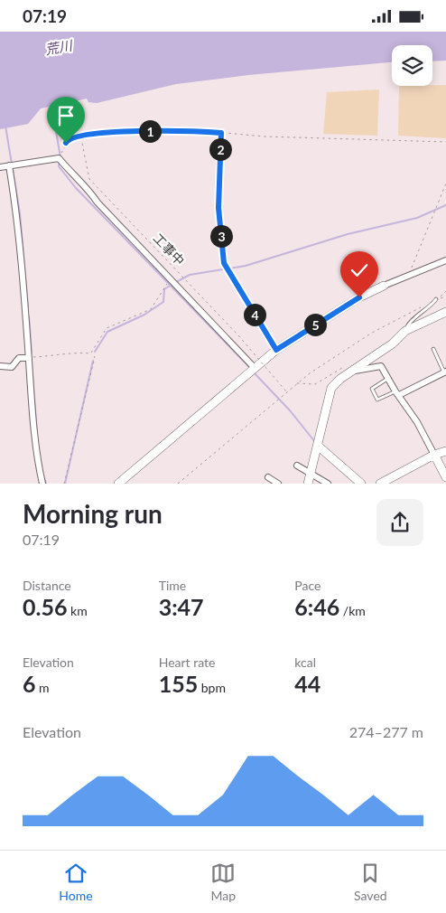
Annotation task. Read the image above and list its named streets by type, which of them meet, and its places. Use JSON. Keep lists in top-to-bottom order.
{
  "streets": {
    "path": ["工事中"]
  },
  "water": ["荒川"],
  "page": {
    "status": "07:19",
    "pins": [
      "1",
      "2",
      "3",
      "4",
      "5"
    ],
    "heading": ["Morning run", "07:19"],
    "stats": [
      ["Distance", "0.56 km"],
      ["Time", "3:47"],
      ["Pace", "6:46 /km"],
      ["Elevation", "6 m"],
      ["Heart rate", "155 bpm"],
      ["kcal", "44"]
    ],
    "chart": ["Elevation", "274–277 m"],
    "tabs": ["Home", "Map", "Saved"]
  }
}
